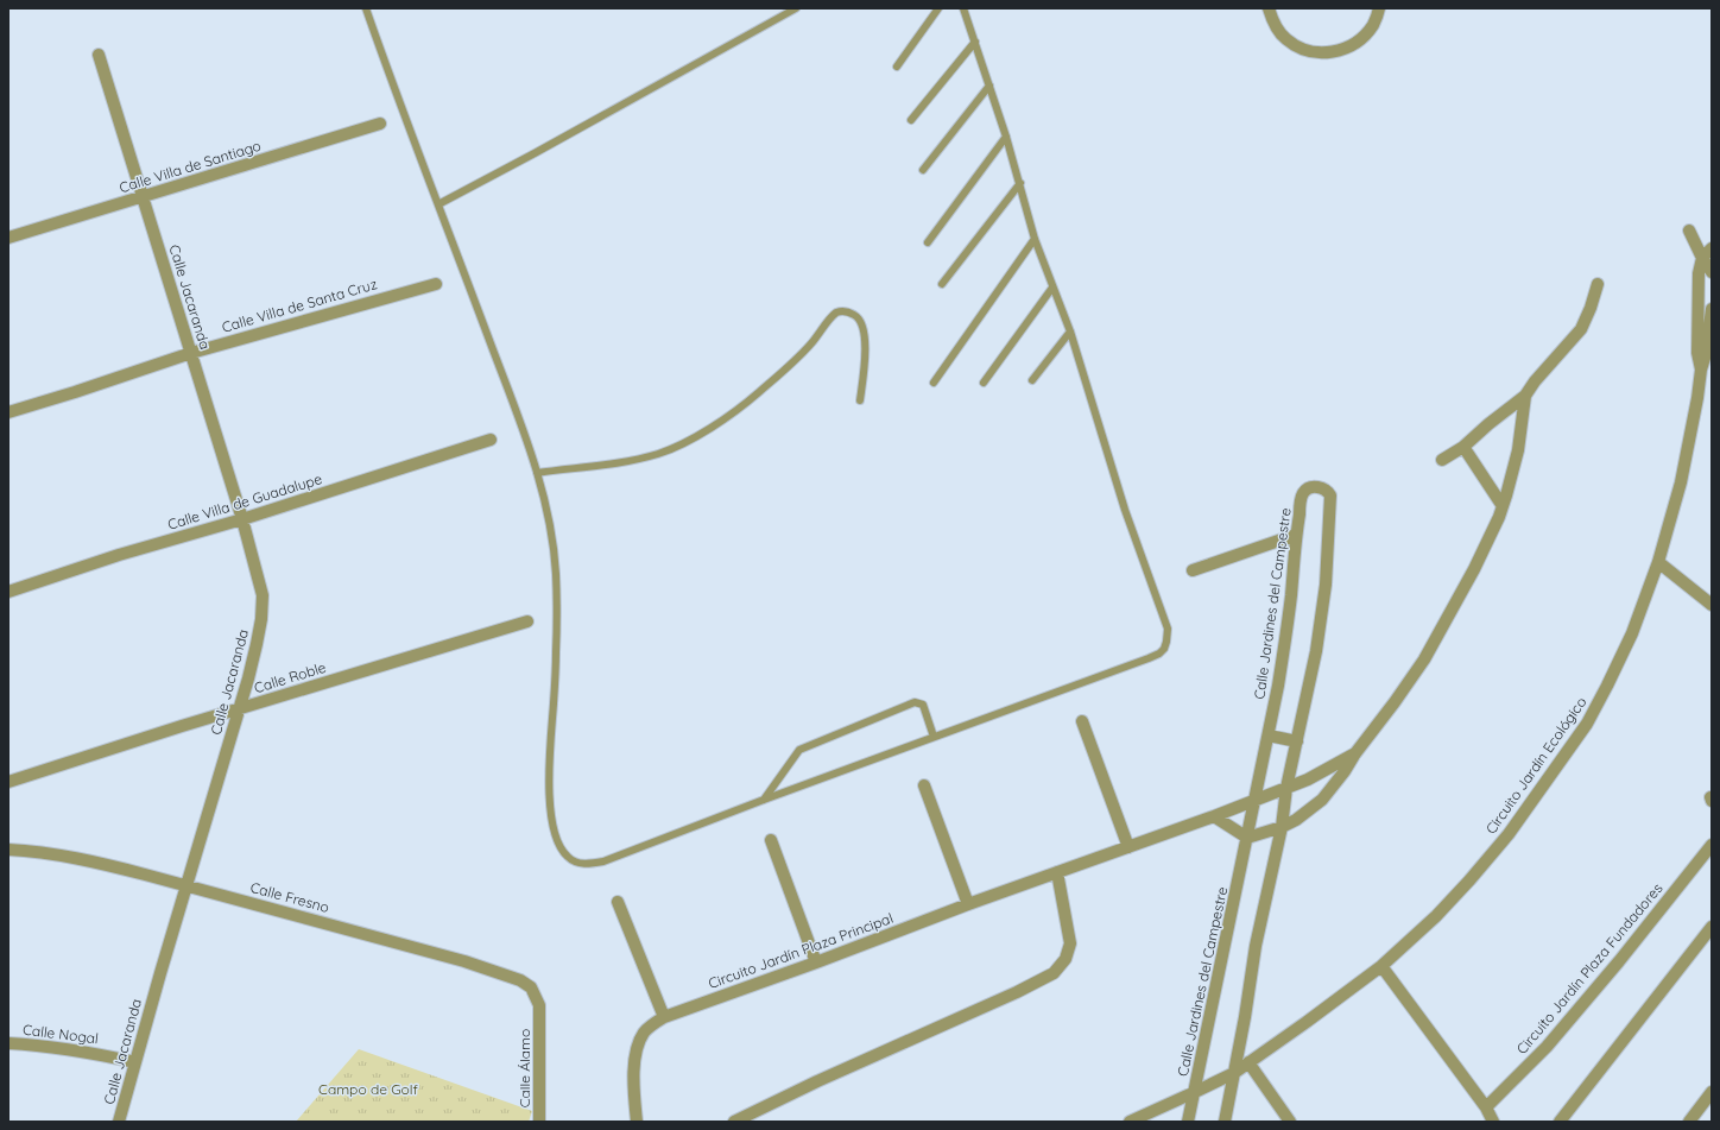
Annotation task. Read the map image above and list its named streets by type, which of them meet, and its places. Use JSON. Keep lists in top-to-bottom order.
{
  "streets": {
    "street": [
      "Calle Villa de Santiago",
      "Calle Jacaranda",
      "Calle Villa de Santa Cruz",
      "Calle Villa de Guadalupe",
      "Calle Jardines del Campestre",
      "Calle Roble",
      "Circuito Jardín Ecológico",
      "Calle Fresno",
      "Circuito Jardín Plaza Principal",
      "Circuito Jardín Plaza Fundadores",
      "Calle Nogal",
      "Calle Álamo"
    ]
  },
  "crossings": [
    ["Calle Villa de Santiago", "Calle Jacaranda"],
    ["Calle Jacaranda", "Calle Villa de Santa Cruz"],
    ["Calle Jacaranda", "Calle Villa de Guadalupe"],
    ["Calle Jacaranda", "Calle Roble"],
    ["Calle Jacaranda", "Calle Fresno"],
    ["Calle Jacaranda", "Calle Nogal"],
    ["Calle Jardines del Campestre", "Circuito Jardín Ecológico"],
    ["Calle Jardines del Campestre", "Circuito Jardín Plaza Principal"],
    ["Calle Fresno", "Calle Álamo"]
  ],
  "parks": ["Campo de Golf"]
}
